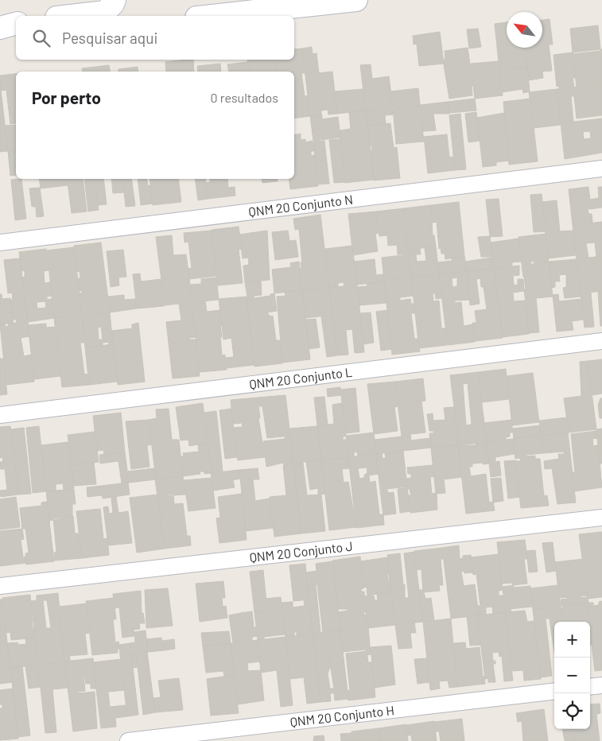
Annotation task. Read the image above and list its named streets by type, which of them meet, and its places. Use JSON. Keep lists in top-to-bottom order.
{
  "streets": {
    "street": [
      "QNM 20 Conjunto N",
      "QNM 20 Conjunto L",
      "QNM 20 Conjunto J",
      "QNM 20 Conjunto H"
    ]
  },
  "north": "top left",
  "page": {
    "search": "Pesquisar aqui",
    "heading": ["Por perto", "0 resultados"],
    "map_buttons": ["+", "−"]
  }
}
